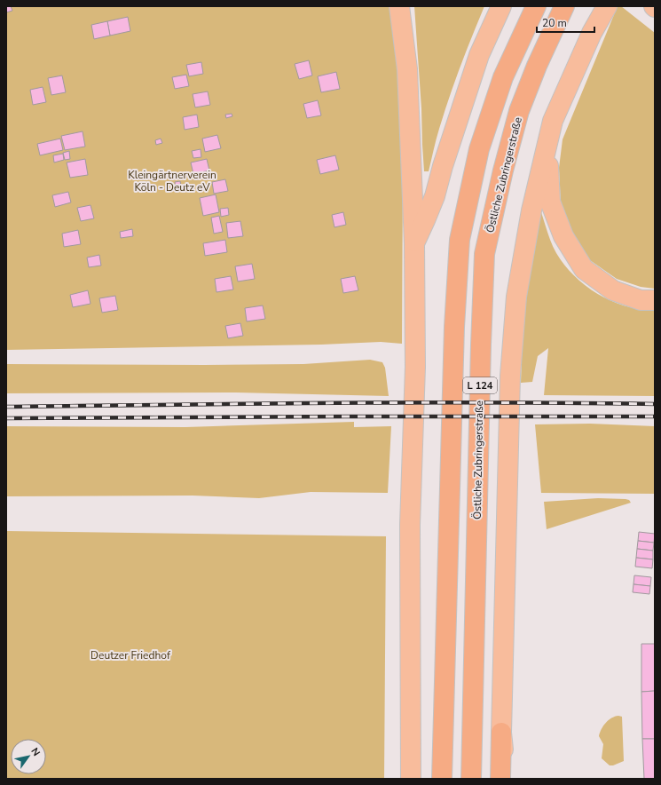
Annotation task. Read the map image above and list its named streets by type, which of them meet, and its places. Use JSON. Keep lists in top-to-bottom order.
{
  "streets": {
    "highway": ["Östliche Zubringerstraße", "L 124"]
  },
  "parks": ["Kleingärtnerverein Köln - Deutz eV", "Deutzer Friedhof"],
  "scale_bar": "20 m",
  "north": "top right"
}
